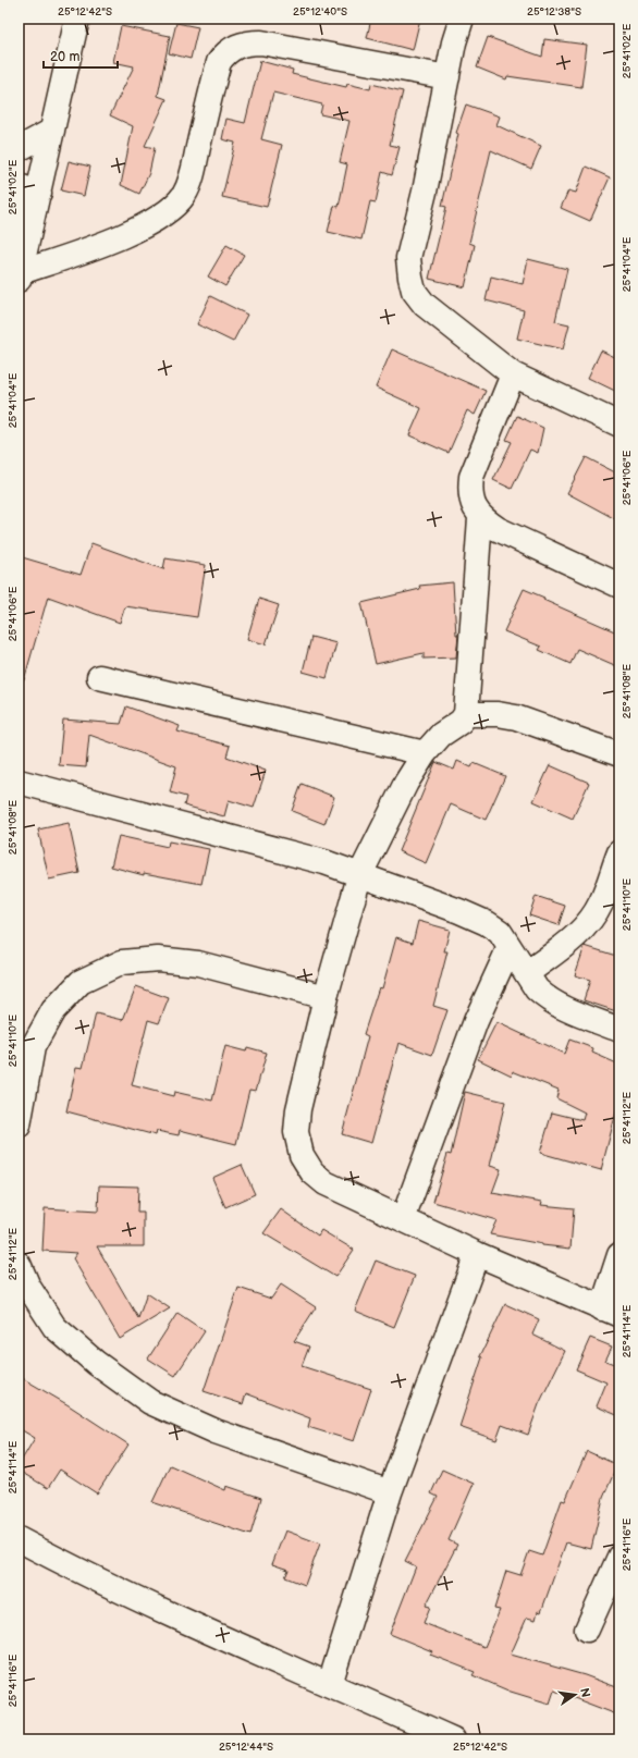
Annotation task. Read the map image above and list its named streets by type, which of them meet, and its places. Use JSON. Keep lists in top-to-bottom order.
{
  "scale_bar": "20 m",
  "north": "right",
  "coordinates": [
    "25°12'42\"S",
    "25°12'40\"S",
    "25°12'38\"S",
    "25°41'02\"E",
    "25°41'04\"E",
    "25°41'06\"E",
    "25°41'08\"E",
    "25°41'10\"E",
    "25°41'12\"E",
    "25°41'14\"E",
    "25°41'16\"E",
    "25°12'44\"S"
  ]
}
